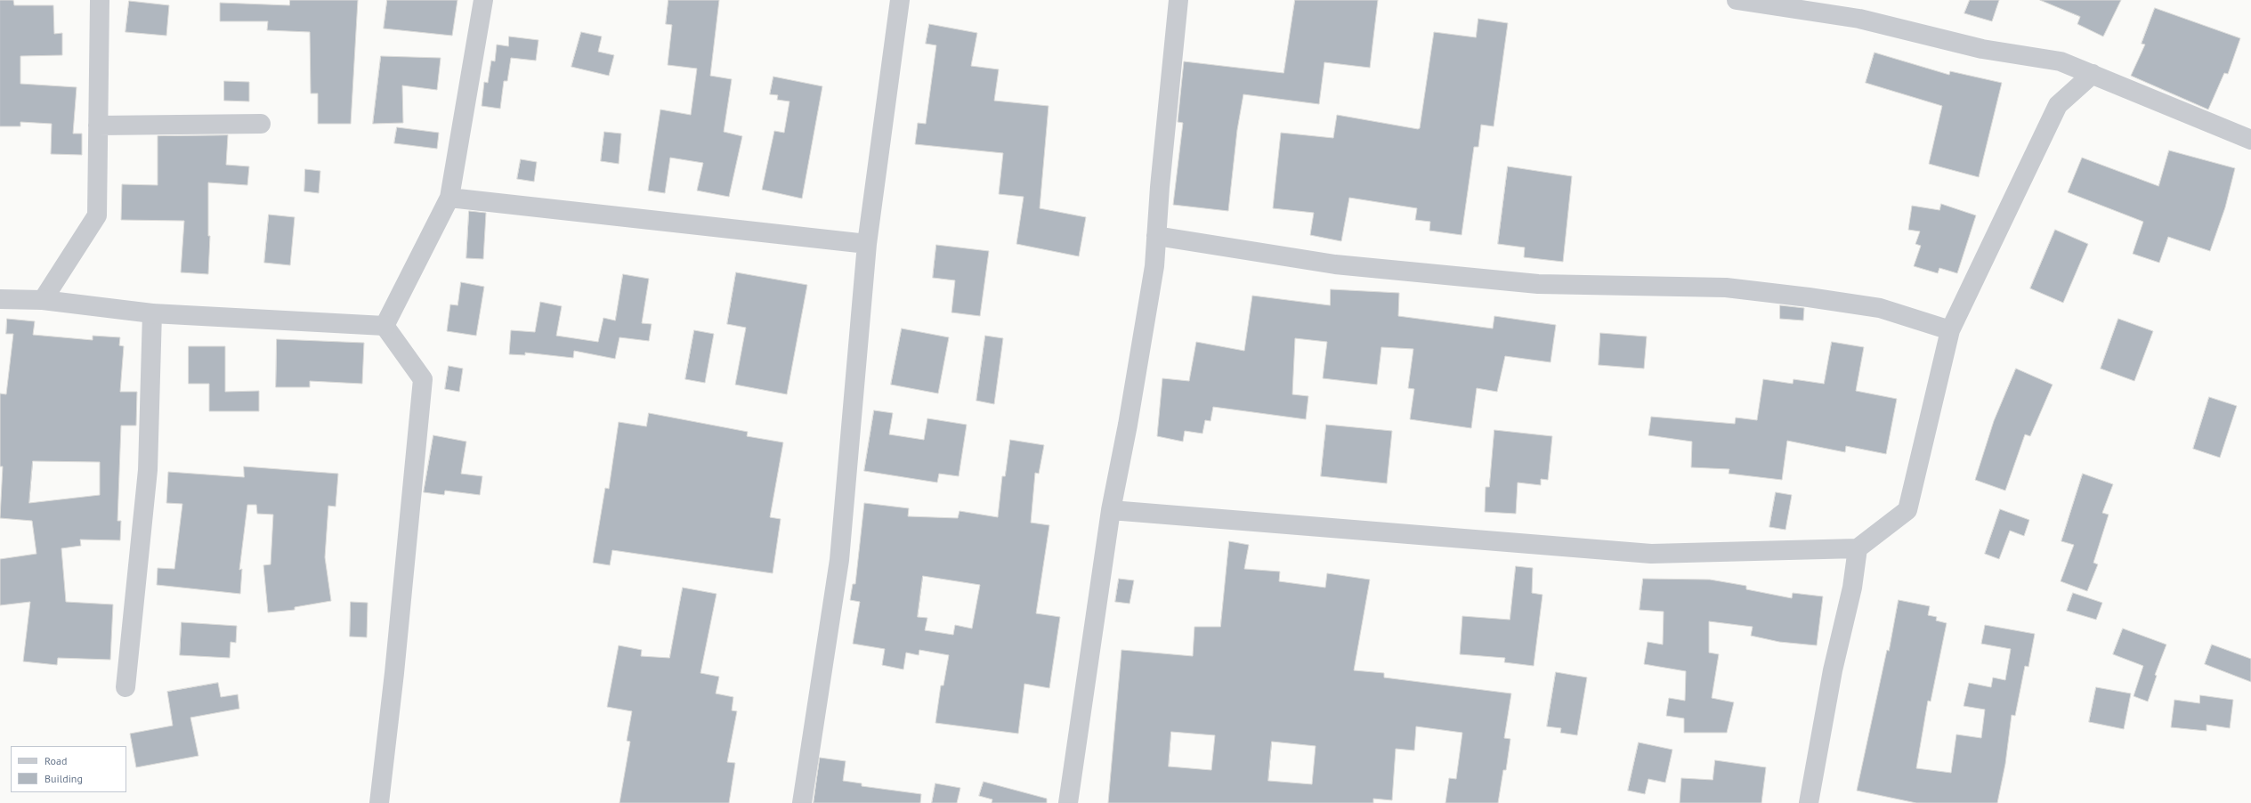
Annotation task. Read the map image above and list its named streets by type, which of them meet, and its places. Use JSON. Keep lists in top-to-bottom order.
{
  "legend": ["Road", "Building"]
}
